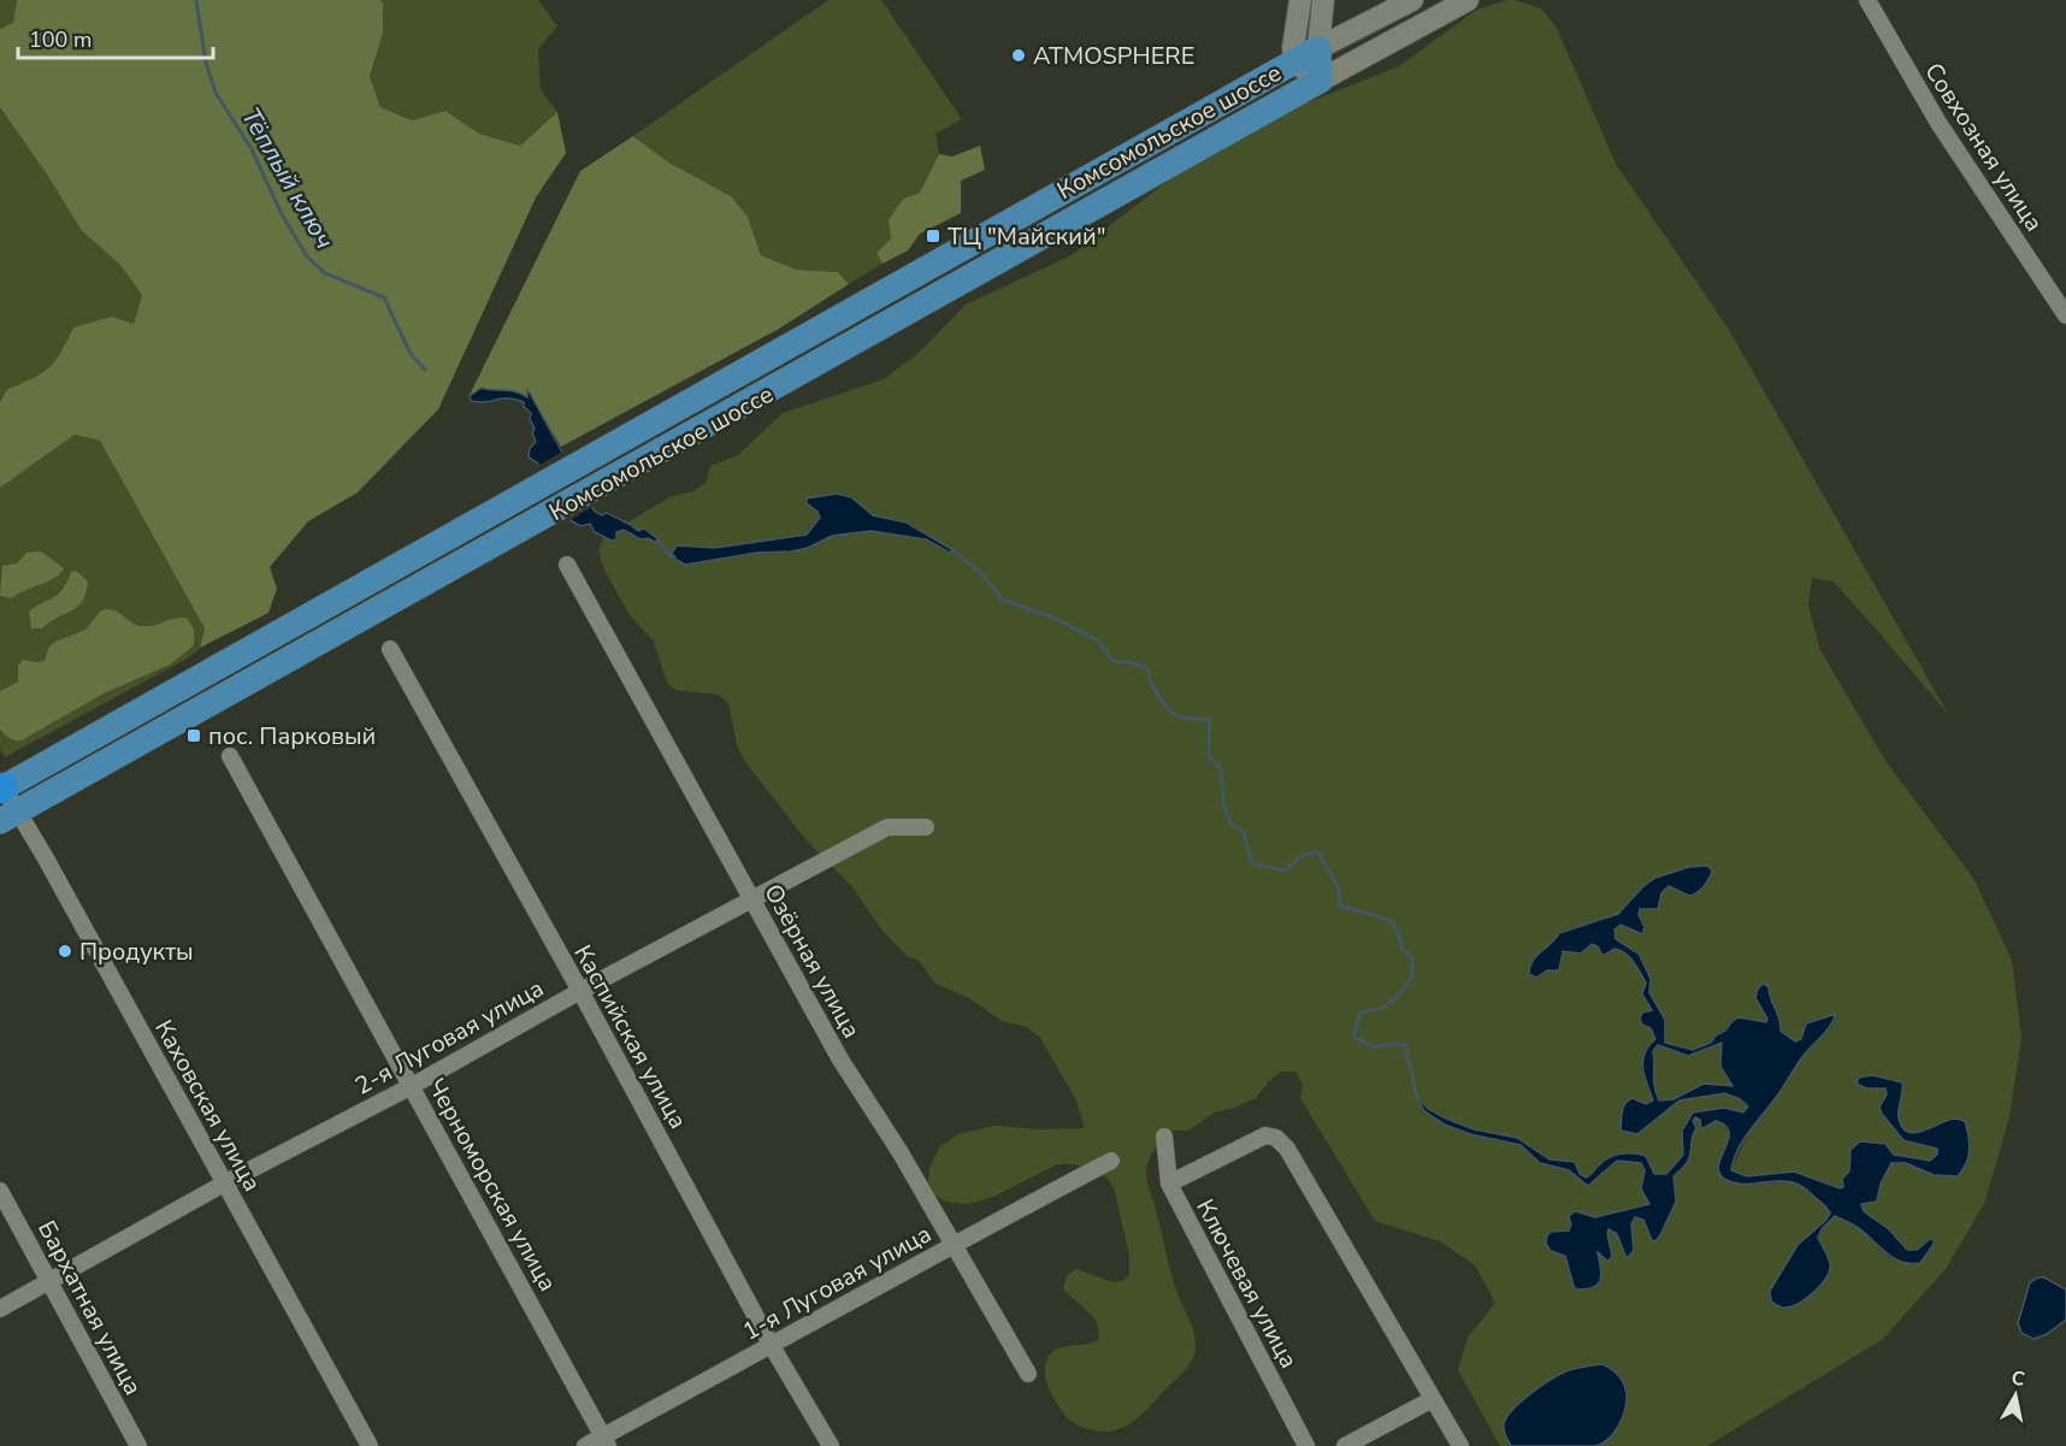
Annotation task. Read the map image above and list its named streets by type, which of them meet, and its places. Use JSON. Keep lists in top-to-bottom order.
{
  "streets": {
    "main road": ["Комсомольское шоссе"],
    "street": [
      "Совхозная улица",
      "Озёрная улица",
      "2-я Луговая улица",
      "Каспийская улица",
      "Каховская улица",
      "Черноморская улица",
      "1-я Луговая улица",
      "Ключевая улица",
      "Бархатная улица"
    ]
  },
  "crossings": [
    ["Комсомольское шоссе", "Каховская улица"],
    ["Озёрная улица", "2-я Луговая улица"],
    ["Озёрная улица", "1-я Луговая улица"],
    ["2-я Луговая улица", "Каспийская улица"],
    ["2-я Луговая улица", "Каховская улица"],
    ["2-я Луговая улица", "Черноморская улица"],
    ["2-я Луговая улица", "Бархатная улица"],
    ["Каспийская улица", "1-я Луговая улица"],
    ["Черноморская улица", "1-я Луговая улица"]
  ],
  "water": ["Тёплый ключ"],
  "places": {
    "other": ["ATMOSPHERE", "Продукты"],
    "transit": ["ТЦ \"Майский\"", "пос. Парковый"]
  },
  "scale_bar": "100 m",
  "north": "top"
}
